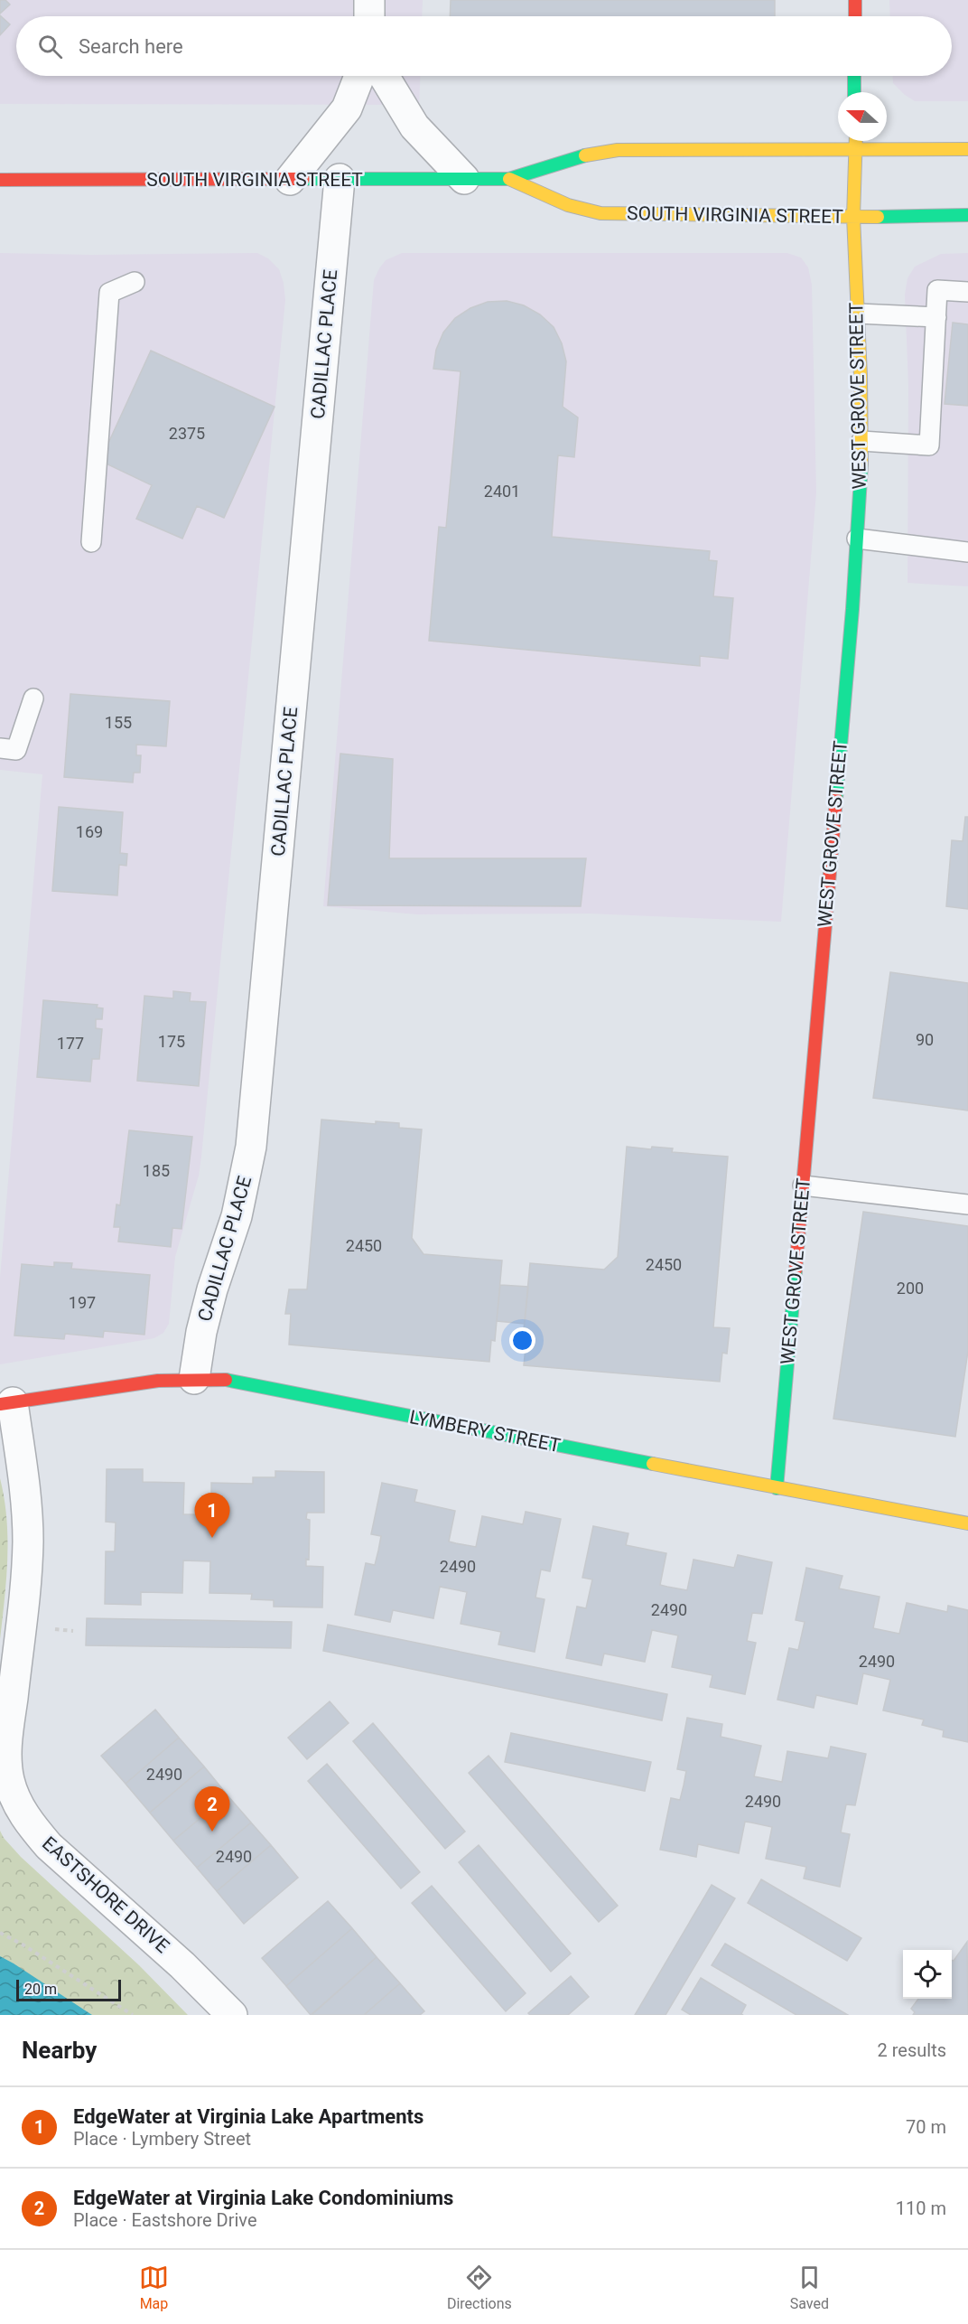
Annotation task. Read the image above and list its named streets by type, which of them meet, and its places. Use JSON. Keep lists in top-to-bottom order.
{
  "streets": {
    "street": [
      "SOUTH VIRGINIA STREET",
      "CADILLAC PLACE",
      "WEST GROVE STREET",
      "LYMBERY STREET",
      "EASTSHORE DRIVE"
    ]
  },
  "crossings": [
    ["SOUTH VIRGINIA STREET", "CADILLAC PLACE"],
    ["SOUTH VIRGINIA STREET", "WEST GROVE STREET"],
    ["CADILLAC PLACE", "LYMBERY STREET"],
    ["WEST GROVE STREET", "LYMBERY STREET"],
    ["LYMBERY STREET", "EASTSHORE DRIVE"]
  ],
  "house_numbers": [
    "2375",
    "2401",
    "155",
    "169",
    "90",
    "175",
    "177",
    "185",
    "2450",
    "2450",
    "200",
    "197",
    "2490",
    "2490",
    "2490",
    "2490",
    "2490",
    "2490"
  ],
  "scale_bar": "20 m",
  "north": "left",
  "page": {
    "search": "Search here",
    "pins": ["1", "2"],
    "scale": "20 m",
    "heading": ["Nearby", "2 results"],
    "list": [
      {
        "mark": "1",
        "name": "EdgeWater at Virginia Lake Apartments",
        "note": "Place · Lymbery Street",
        "value": "70 m"
      },
      {
        "mark": "2",
        "name": "EdgeWater at Virginia Lake Condominiums",
        "note": "Place · Eastshore Drive",
        "value": "110 m"
      }
    ],
    "nav": ["Map", "Directions", "Saved"]
  }
}
